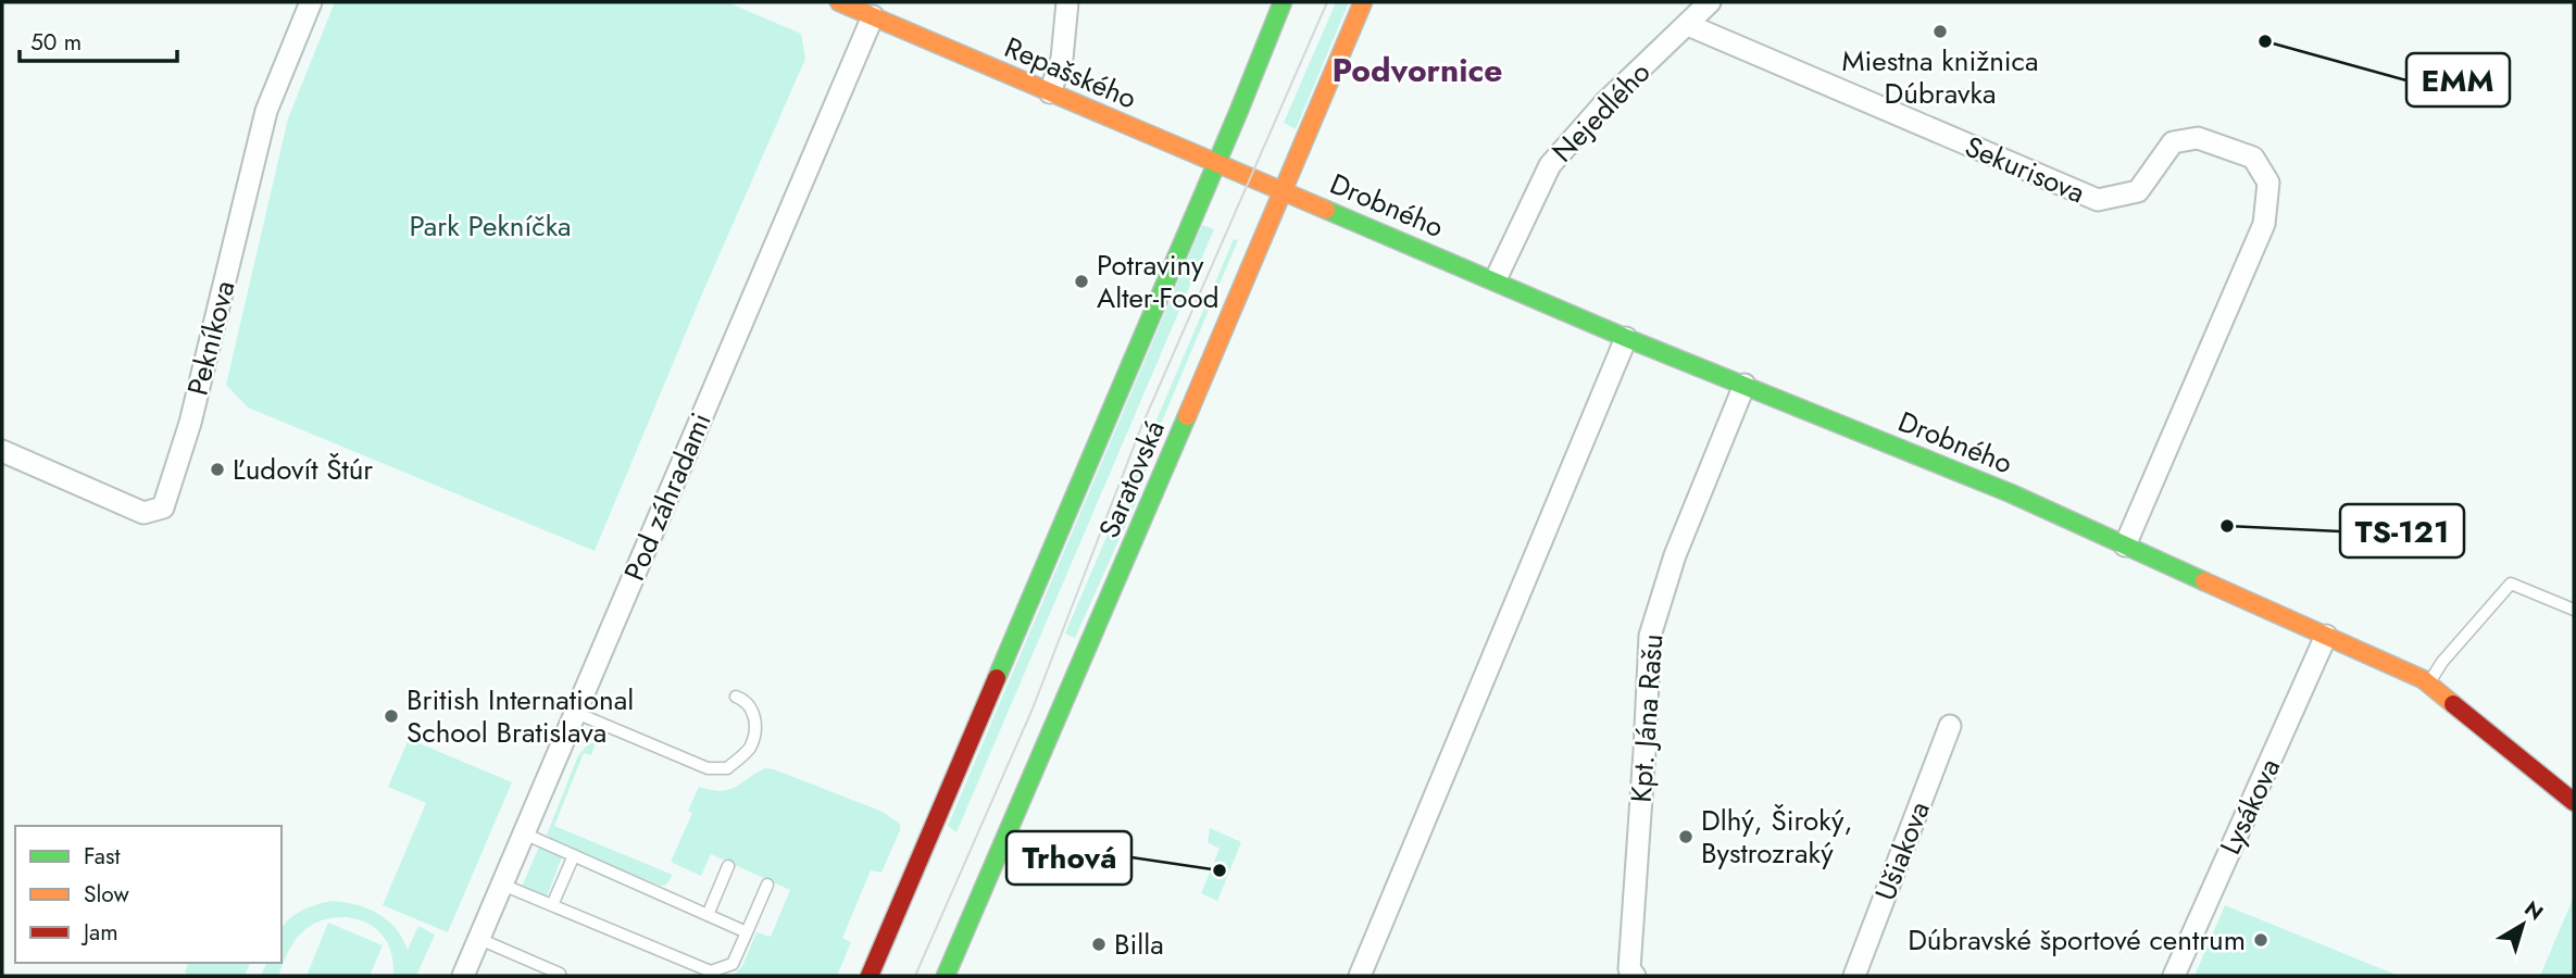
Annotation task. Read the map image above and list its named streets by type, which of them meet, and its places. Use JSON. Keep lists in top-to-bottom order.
{
  "streets": {
    "main road": ["Repašského", "Drobného", "Saratovská"],
    "street": [
      "Nejedlého",
      "Sekurisova",
      "Pekníkova",
      "Pod záhradami",
      "Kpt. Jána Rašu",
      "Lysákova",
      "Ušiakova"
    ]
  },
  "crossings": [
    ["Repašského", "Drobného"],
    ["Repašského", "Saratovská"],
    ["Repašského", "Pod záhradami"],
    ["Nejedlého", "Sekurisova"],
    ["Nejedlého", "Drobného"],
    ["Sekurisova", "Drobného"],
    ["Drobného", "Saratovská"],
    ["Drobného", "Kpt. Jána Rašu"],
    ["Drobného", "Lysákova"]
  ],
  "districts": ["Podvornice"],
  "parks": ["Park Pekníčka"],
  "places": [
    "Miestna knižnica Dúbravka",
    "EMM",
    "Potraviny Alter-Food",
    "Ľudovít Štúr",
    "TS-121",
    "British International School Bratislava",
    "Dlhý, Široký, Bystrozraký",
    "Trhová",
    "Dúbravské športové centrum",
    "Billa"
  ],
  "legend": ["Fast", "Slow", "Jam"],
  "scale_bar": "50 m",
  "north": "top right"
}
